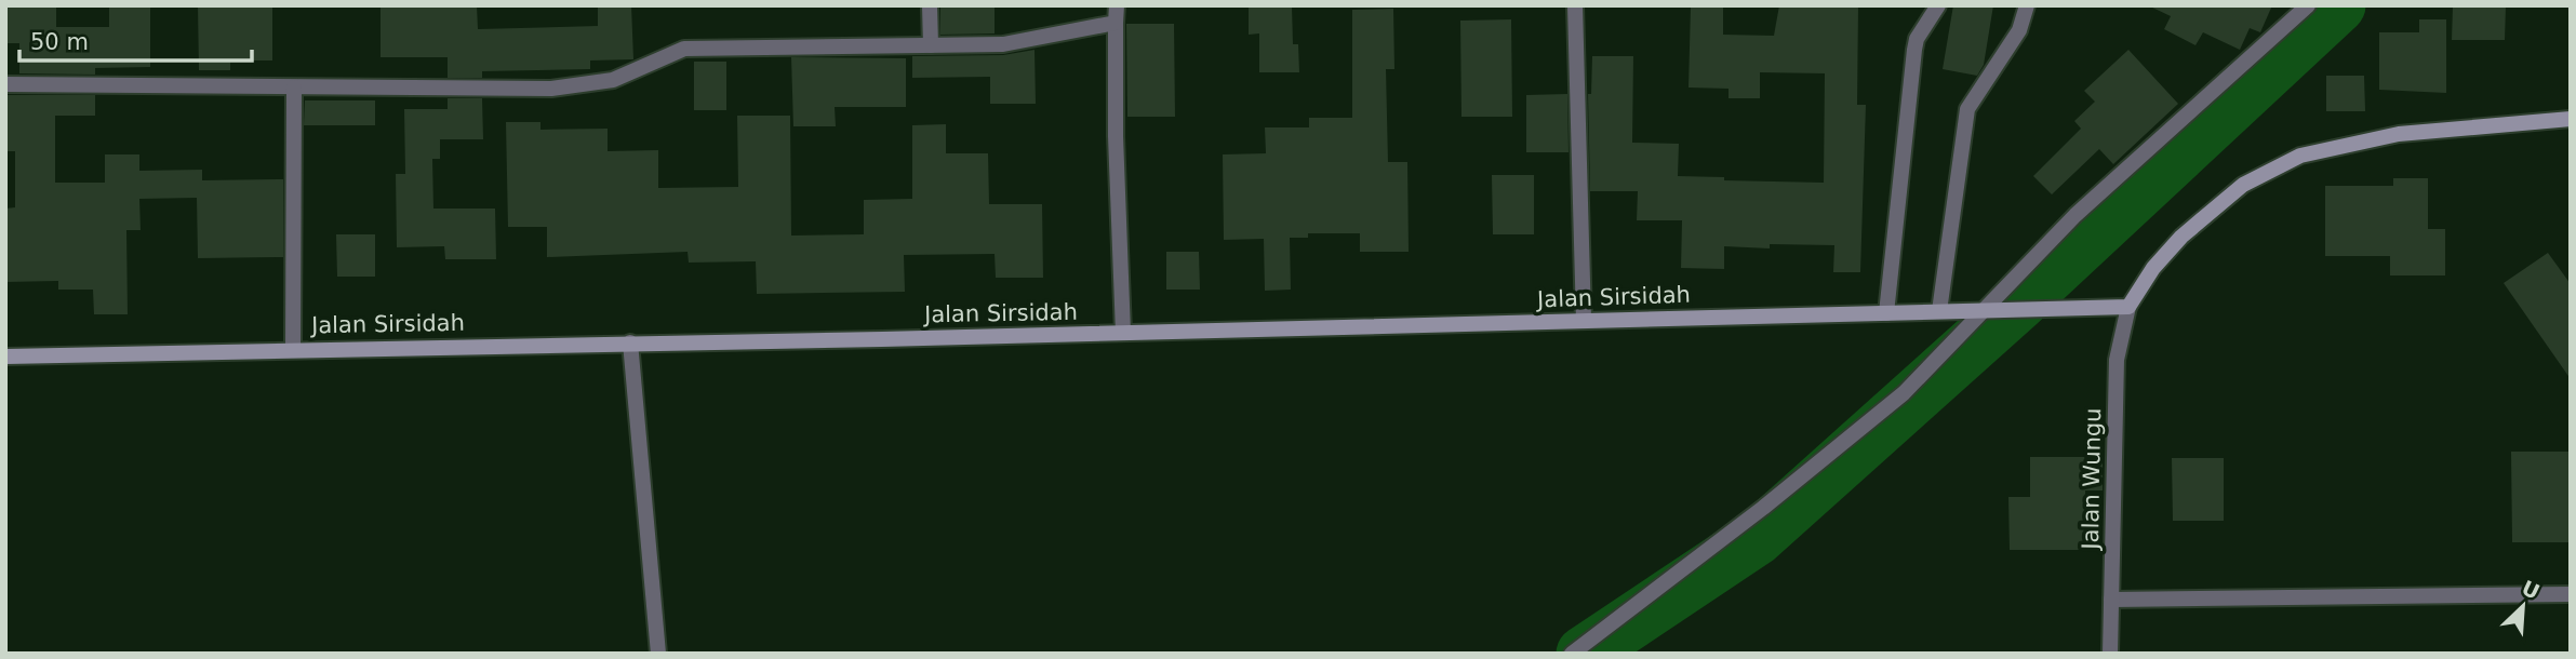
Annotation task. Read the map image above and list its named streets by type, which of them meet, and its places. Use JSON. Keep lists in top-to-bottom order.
{
  "streets": {
    "street": ["Jalan Sirsidah", "Jalan Wungu"]
  },
  "crossings": [
    ["Jalan Sirsidah", "Jalan Wungu"]
  ],
  "scale_bar": "50 m",
  "north": "top right"
}
